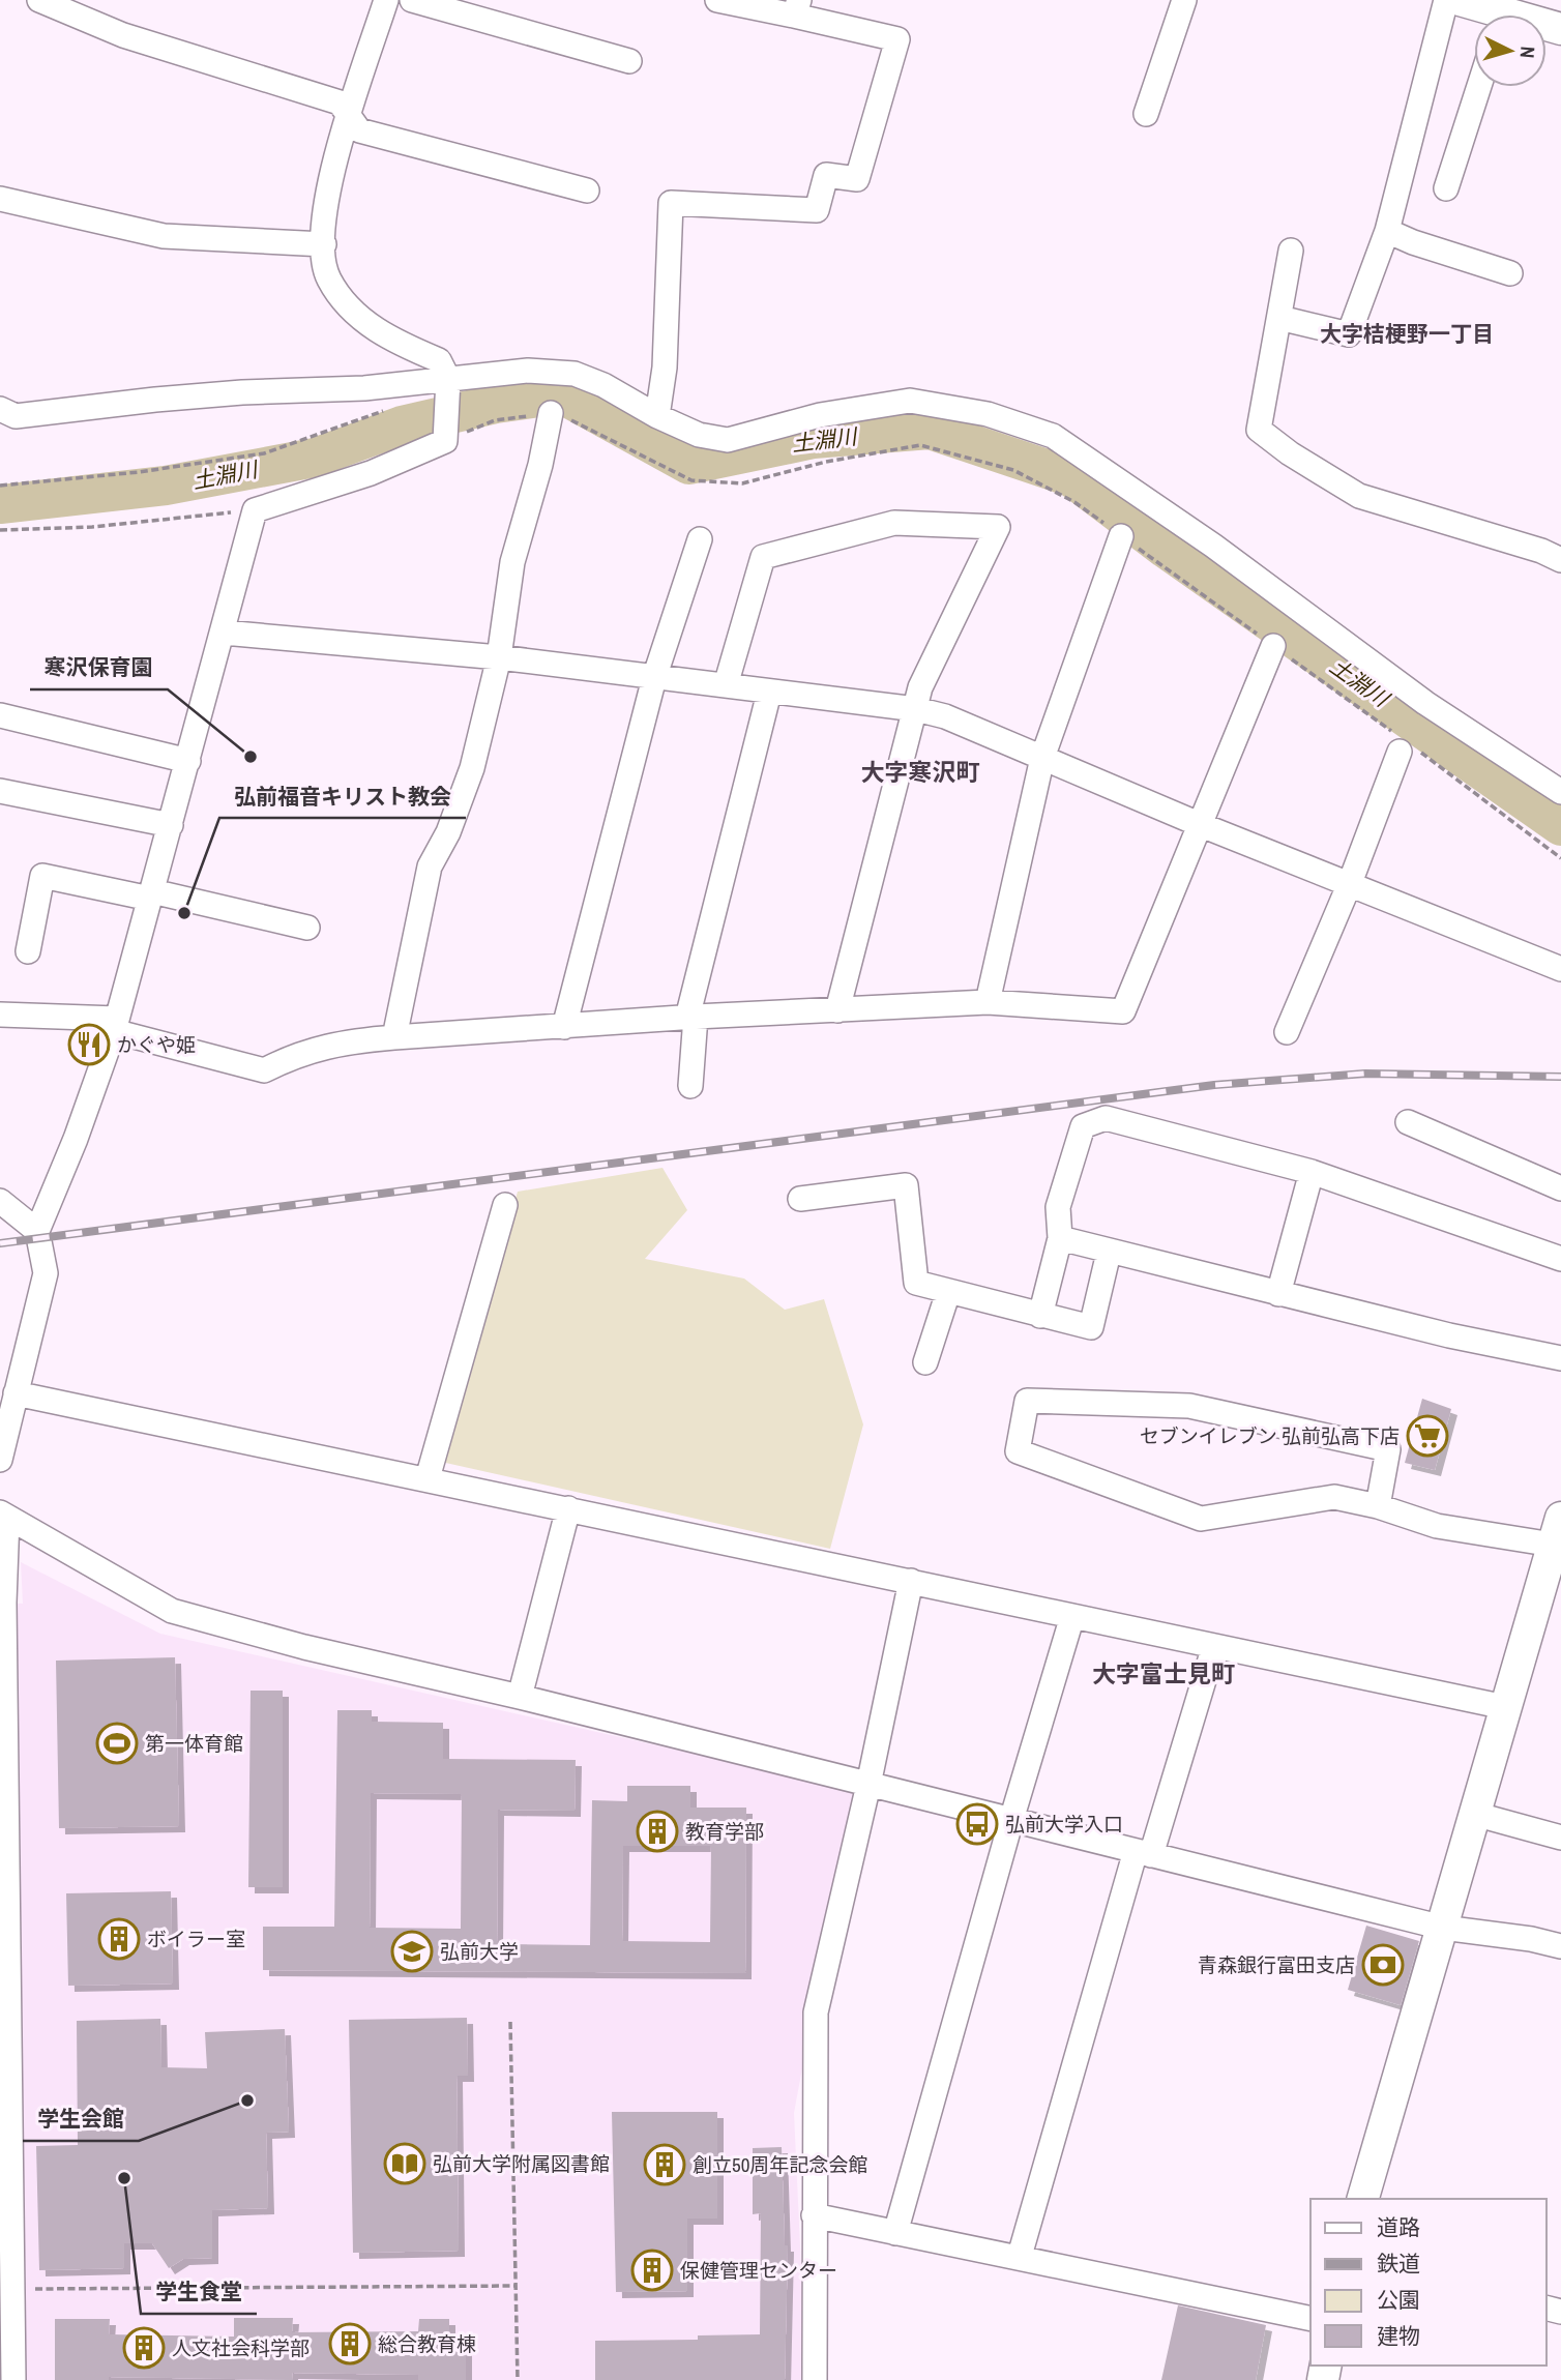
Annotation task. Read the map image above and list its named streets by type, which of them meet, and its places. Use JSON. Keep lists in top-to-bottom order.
{
  "districts": ["大字桔梗野一丁目", "大字寒沢町", "大字富士見町"],
  "water": ["土淵川"],
  "places": {
    "other": [
      "寒沢保育園",
      "弘前福音キリスト教会",
      "学生会館",
      "学生食堂"
    ],
    "restaurant": ["かぐや姫"],
    "supermarket": ["セブンイレブン 弘前弘高下店"],
    "sports": ["第一体育館"],
    "bus stop": ["弘前大学入口"],
    "building": [
      "教育学部",
      "ボイラー室",
      "創立50周年記念会館",
      "保健管理センター",
      "総合教育棟",
      "人文社会科学部"
    ],
    "school or university": ["弘前大学"],
    "bank": ["青森銀行富田支店"],
    "library": ["弘前大学附属図書館"]
  },
  "legend": [
    "道路",
    "鉄道",
    "公園",
    "建物"
  ],
  "north": "right"
}
